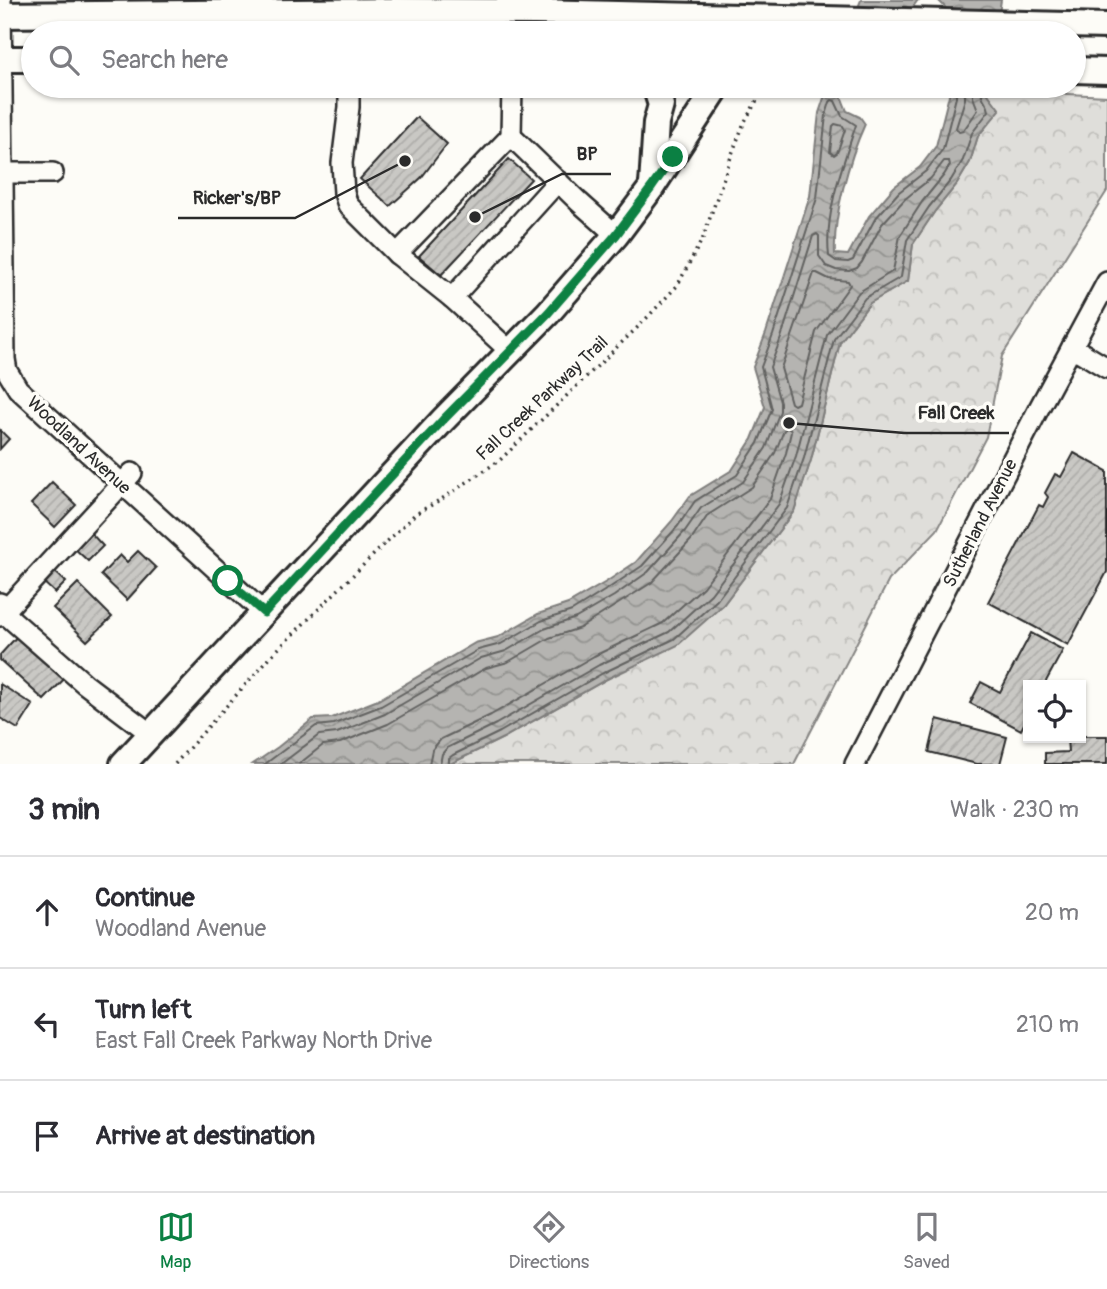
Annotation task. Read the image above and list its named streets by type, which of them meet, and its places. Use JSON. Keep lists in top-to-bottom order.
{
  "streets": {
    "street": ["Woodland Avenue", "Sutherland Avenue"],
    "path": ["Fall Creek Parkway Trail"]
  },
  "places": ["Ricker's/BP", "BP", "Fall Creek"],
  "page": {
    "search": "Search here",
    "heading": ["3 min", "Walk · 230 m"],
    "list": [
      ["Continue", "Woodland Avenue", "20 m"],
      ["Turn left", "East Fall Creek Parkway North Drive", "210 m"],
      "Arrive at destination"
    ],
    "nav": ["Map", "Directions", "Saved"]
  }
}
